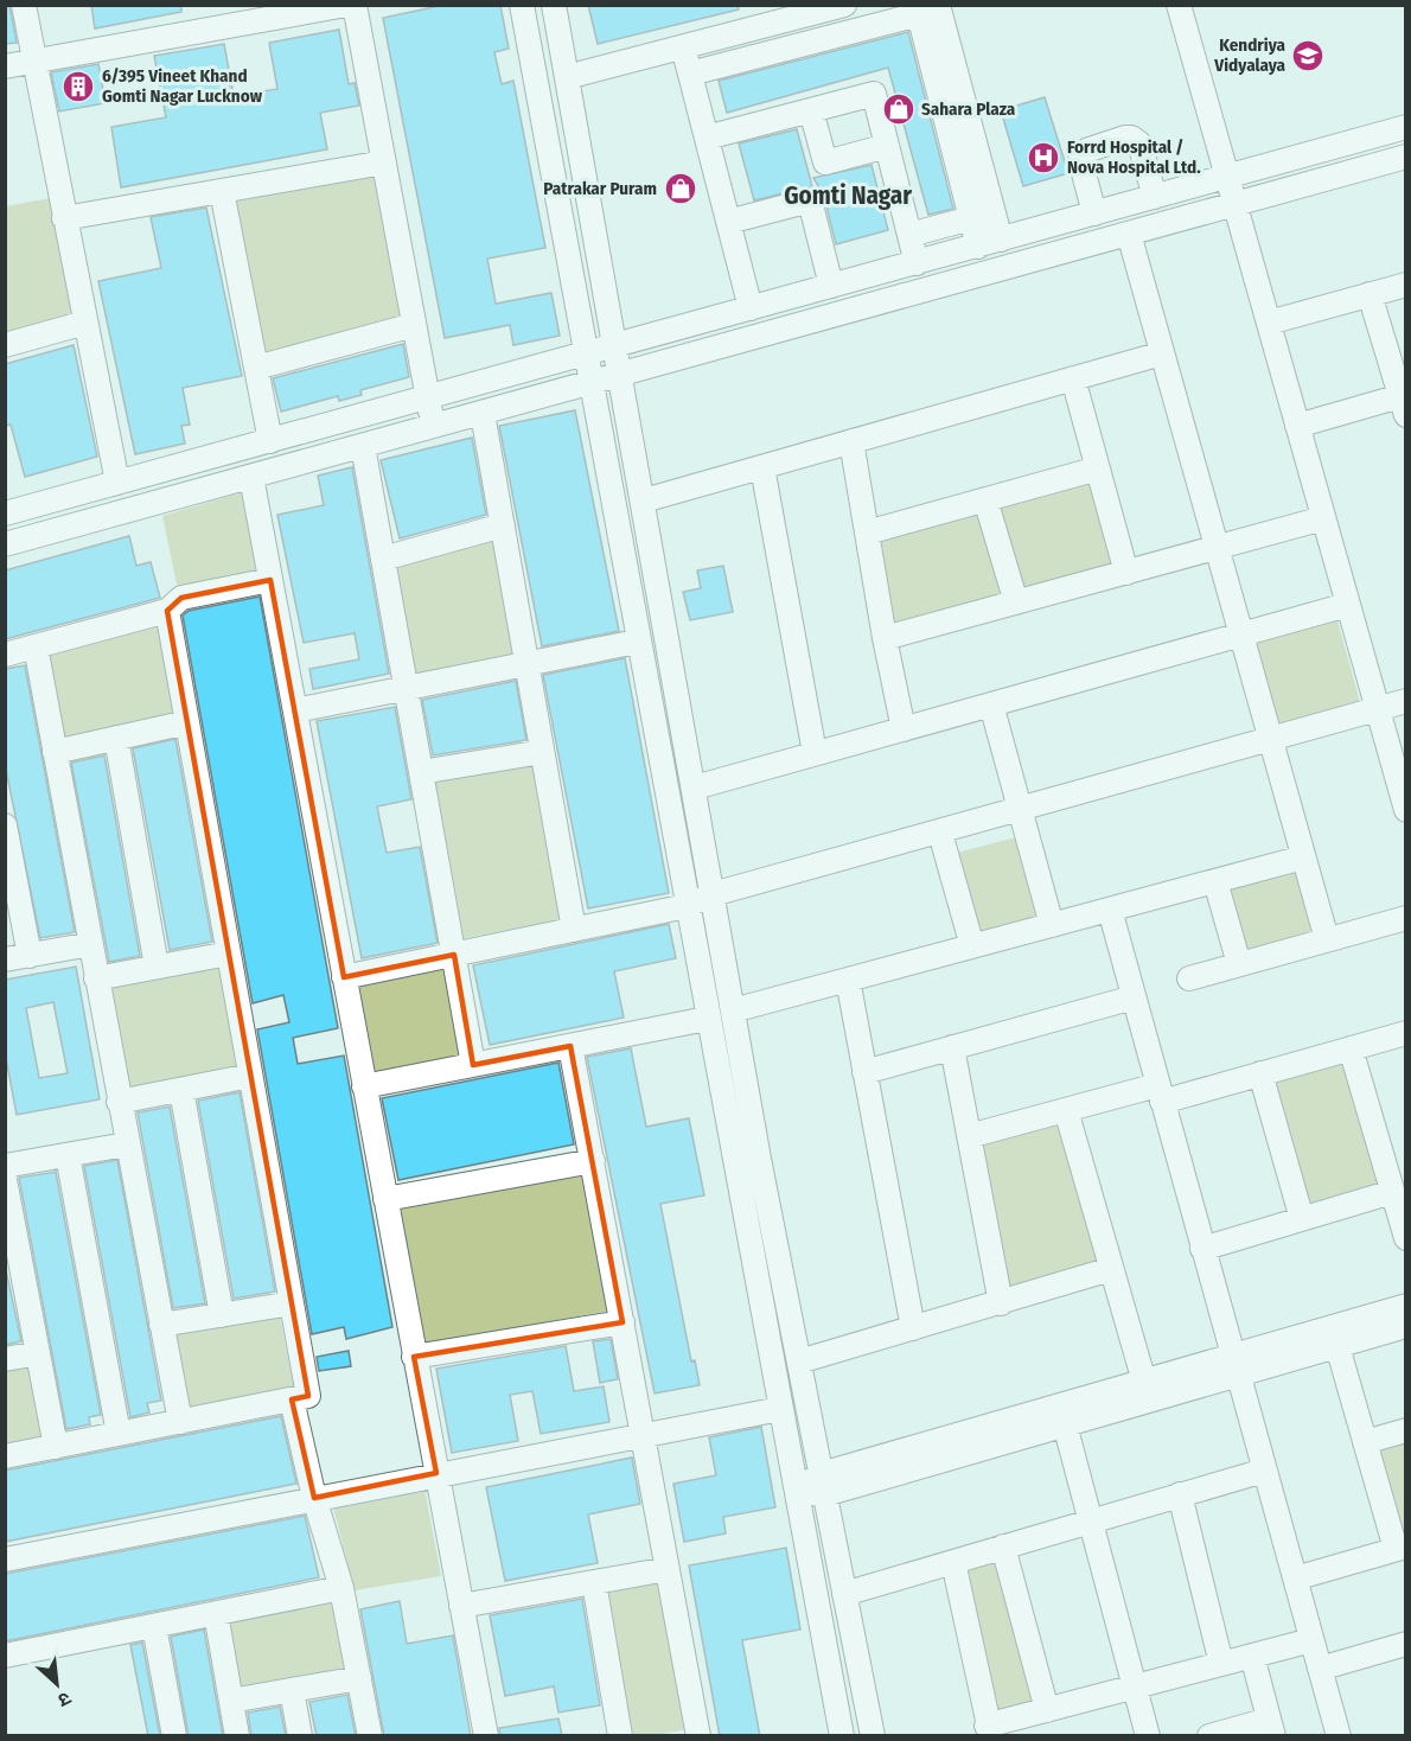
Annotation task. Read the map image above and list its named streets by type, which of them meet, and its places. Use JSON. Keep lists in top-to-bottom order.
{
  "districts": ["Gomti Nagar"],
  "places": {
    "school or university": ["Kendriya Vidyalaya"],
    "building": ["6/395 Vineet Khand Gomti Nagar Lucknow"],
    "shop": ["Sahara Plaza", "Patrakar Puram"],
    "hospital": ["Forrd Hospital / Nova Hospital Ltd."]
  },
  "north": "bottom right"
}
